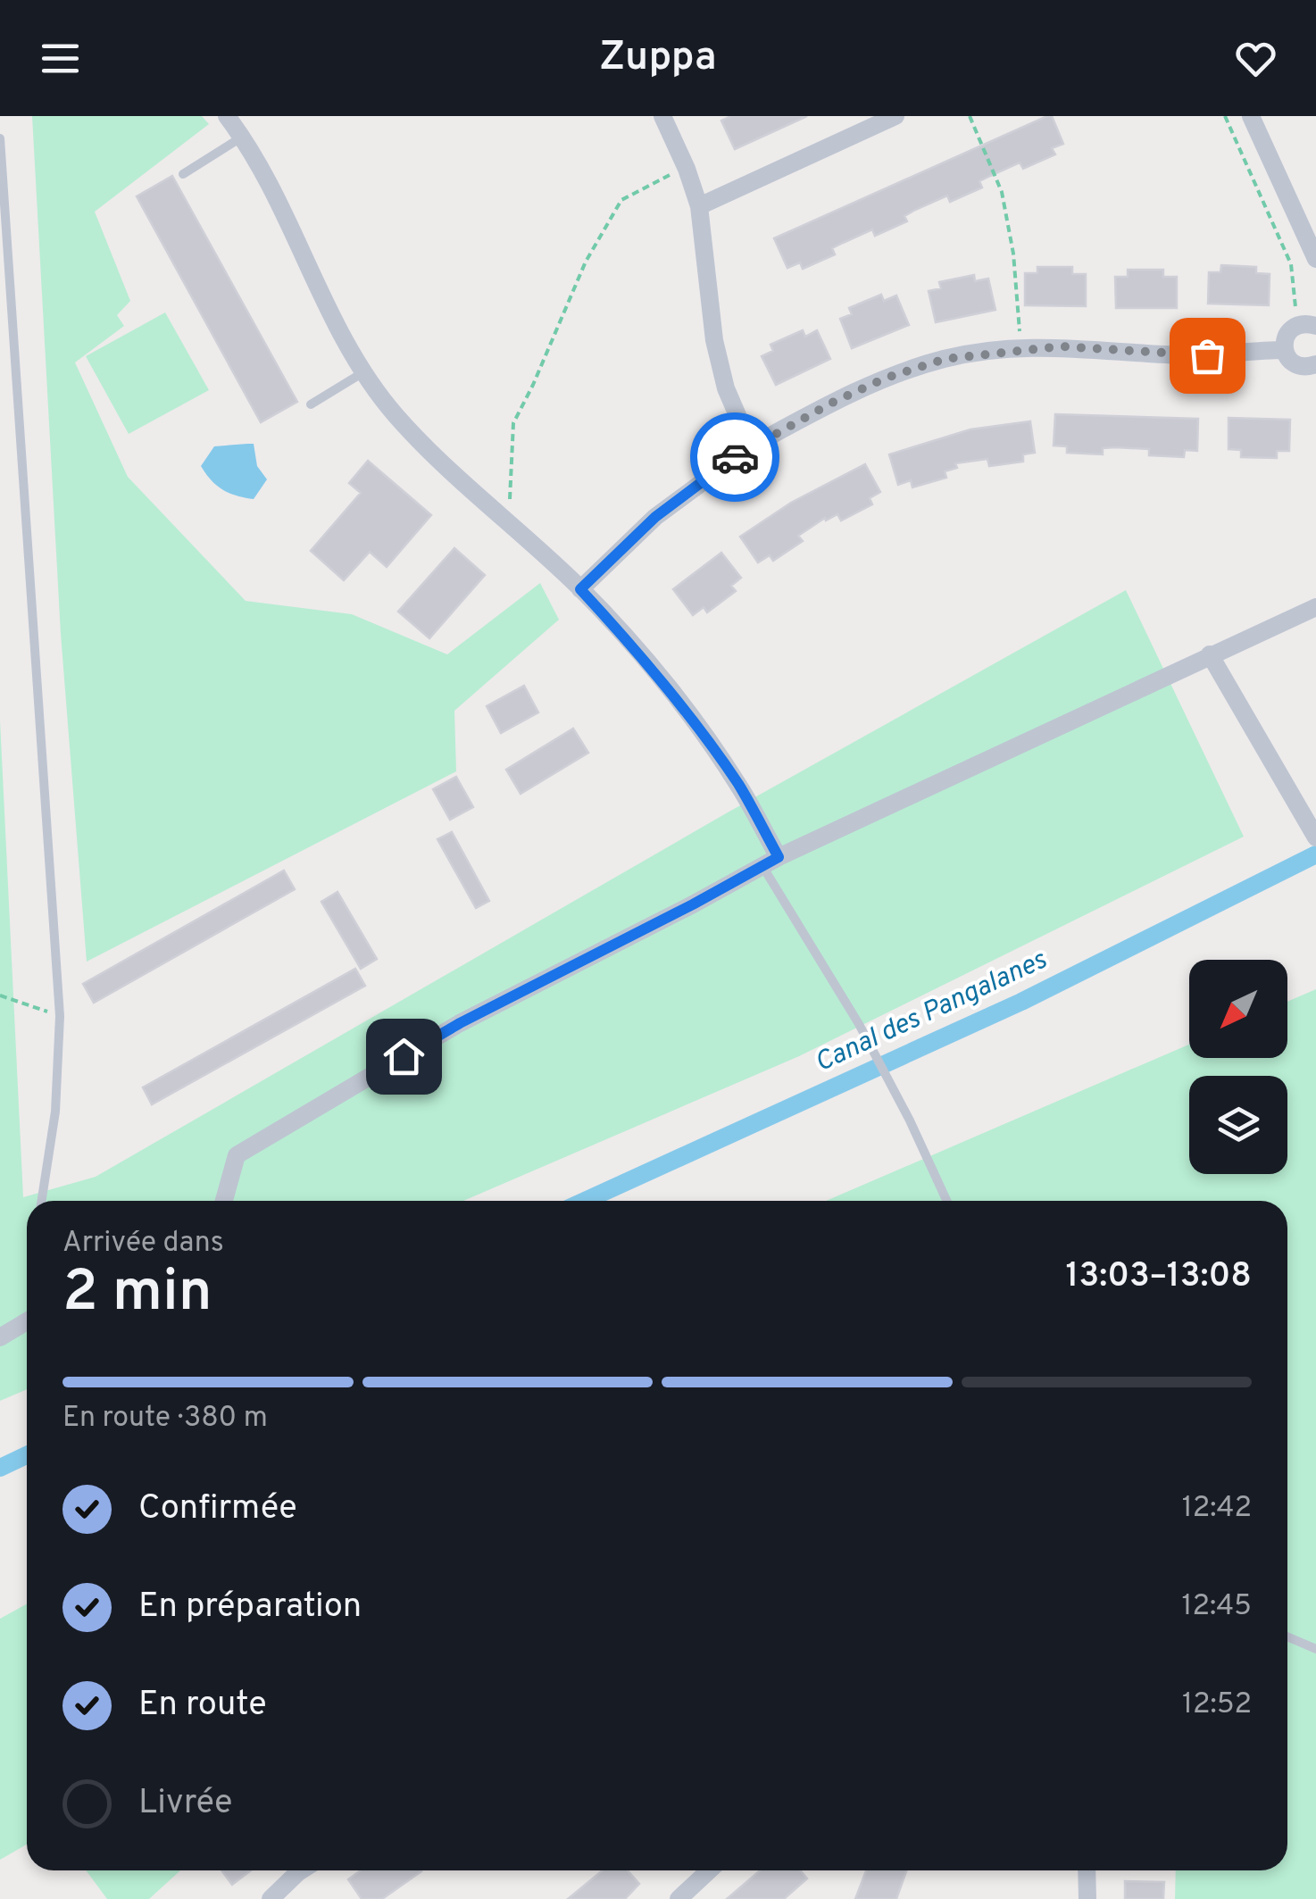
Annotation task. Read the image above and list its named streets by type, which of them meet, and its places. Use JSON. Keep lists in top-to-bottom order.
{
  "water": ["Canal des Pangalanes"],
  "north": "bottom left",
  "page": {
    "header": "Zuppa",
    "heading": ["2 min", "Arrivée dans", "13:03–13:08"],
    "bar": "En route · 380 m",
    "list": [
      ["Confirmée", "12:42"],
      ["En préparation", "12:45"],
      ["En route", "12:52"],
      "Livrée"
    ]
  }
}
